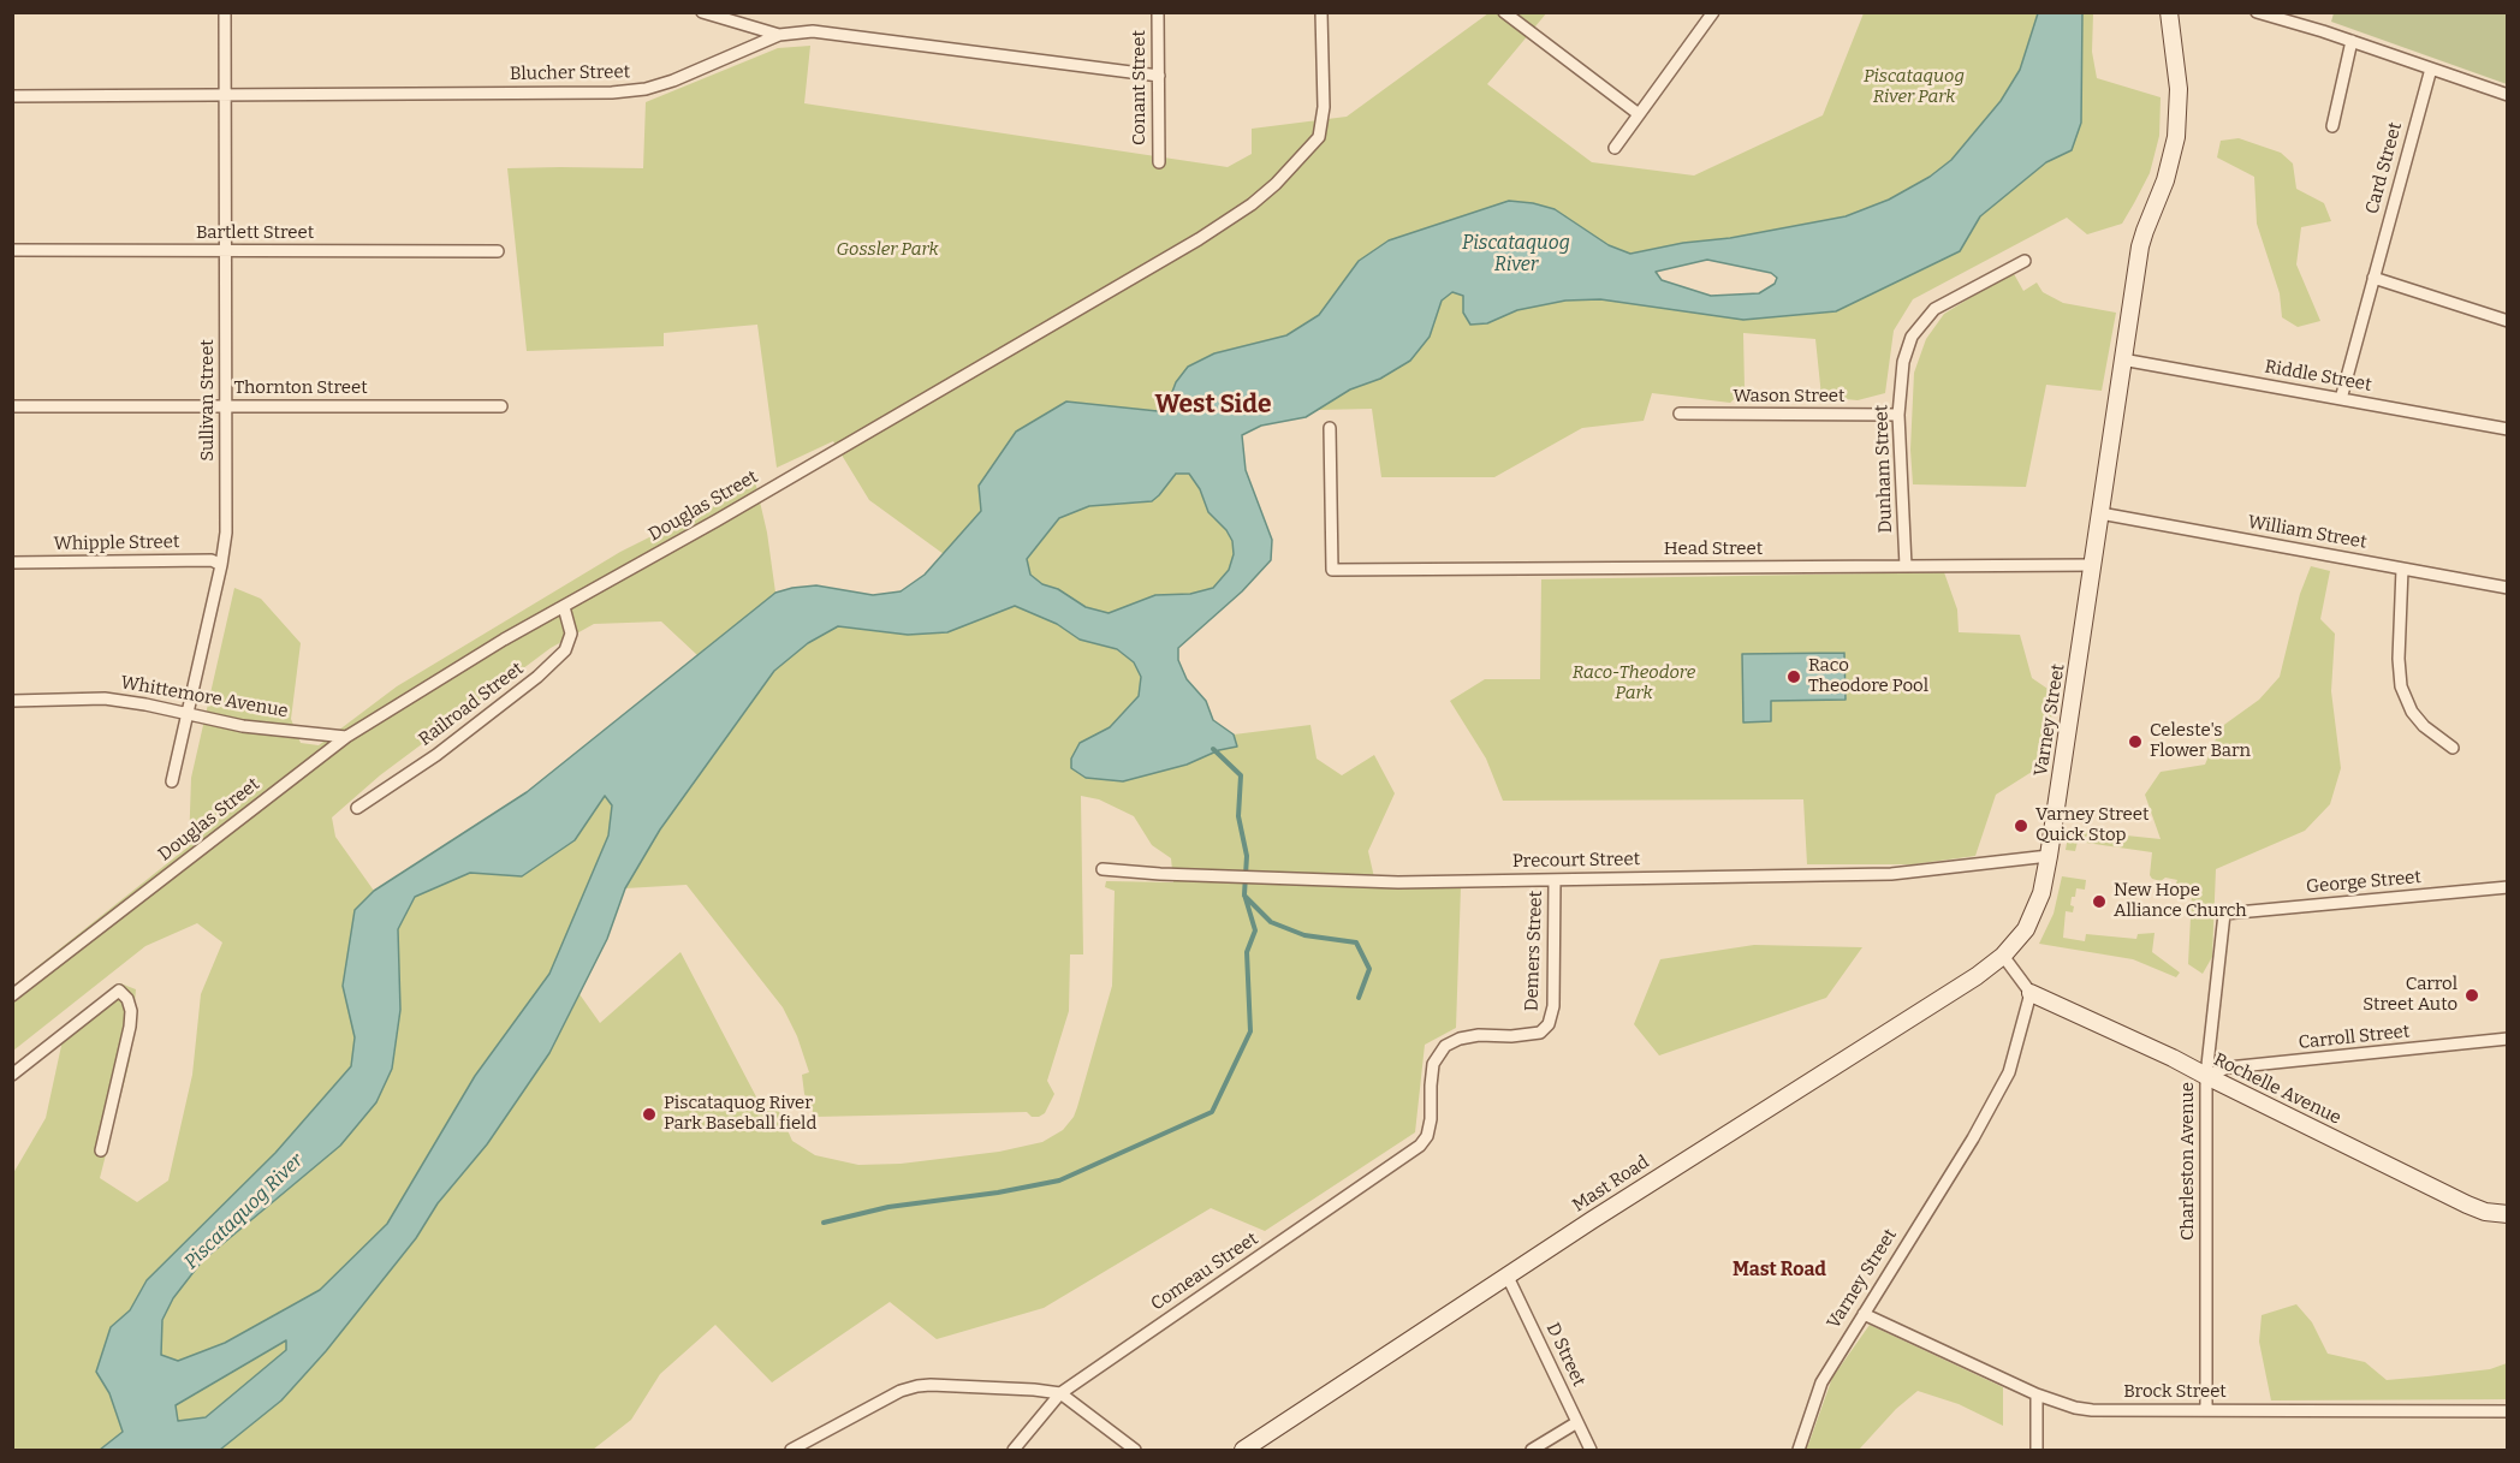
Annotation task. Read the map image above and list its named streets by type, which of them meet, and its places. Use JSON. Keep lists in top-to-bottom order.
{
  "streets": {
    "main road": ["Varney Street", "Rochelle Avenue", "Mast Road"],
    "street": [
      "Blucher Street",
      "Conant Street",
      "Card Street",
      "Bartlett Street",
      "Riddle Street",
      "Thornton Street",
      "Wason Street",
      "Sullivan Street",
      "Dunham Street",
      "Douglas Street",
      "William Street",
      "Whipple Street",
      "Head Street",
      "Whittemore Avenue",
      "Railroad Street",
      "Precourt Street",
      "George Street",
      "Demers Street",
      "Carroll Street",
      "Charleston Avenue",
      "Comeau Street",
      "D Street",
      "Brock Street"
    ]
  },
  "crossings": [
    ["Blucher Street", "Conant Street"],
    ["Blucher Street", "Sullivan Street"],
    ["Card Street", "Riddle Street"],
    ["Bartlett Street", "Sullivan Street"],
    ["Riddle Street", "Varney Street"],
    ["Thornton Street", "Sullivan Street"],
    ["Wason Street", "Dunham Street"],
    ["Sullivan Street", "Whipple Street"],
    ["Sullivan Street", "Whittemore Avenue"],
    ["Dunham Street", "Head Street"],
    ["Douglas Street", "Whittemore Avenue"],
    ["Douglas Street", "Railroad Street"],
    ["William Street", "Varney Street"],
    ["Head Street", "Varney Street"],
    ["Varney Street", "Precourt Street"],
    ["Varney Street", "Rochelle Avenue"],
    ["Varney Street", "Mast Road"],
    ["Varney Street", "Brock Street"],
    ["Precourt Street", "Demers Street"],
    ["George Street", "Charleston Avenue"],
    ["Demers Street", "Comeau Street"],
    ["Carroll Street", "Rochelle Avenue"],
    ["Carroll Street", "Charleston Avenue"],
    ["Rochelle Avenue", "Charleston Avenue"],
    ["Charleston Avenue", "Brock Street"],
    ["Mast Road", "D Street"]
  ],
  "districts": ["West Side", "Mast Road"],
  "water": ["Piscataquog River"],
  "parks": ["Piscataquog River Park", "Gossler Park", "Raco-Theodore Park"],
  "places": [
    "Raco Theodore Pool",
    "Celeste's Flower Barn",
    "Varney Street Quick Stop",
    "New Hope Alliance Church",
    "Carrol Street Auto",
    "Piscataquog River Park Baseball field"
  ]
}
